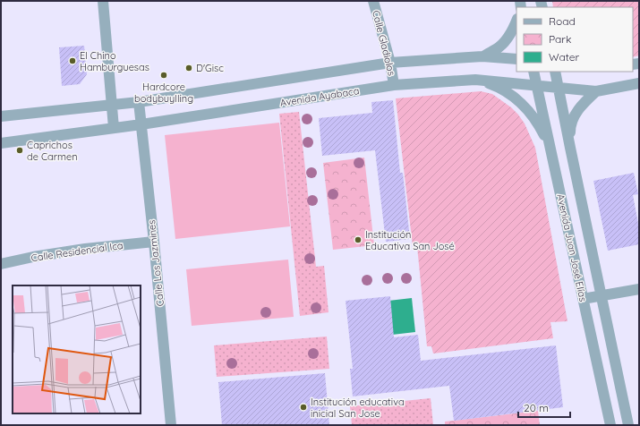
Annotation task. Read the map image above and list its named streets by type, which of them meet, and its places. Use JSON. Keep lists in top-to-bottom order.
{
  "streets": {
    "street": [
      "Calle Gladiolos",
      "Avenida Ayabaca",
      "Avenida Juan José Elías",
      "Calle Residencial Ica",
      "Calle Los Jazmines"
    ]
  },
  "crossings": [
    ["Calle Gladiolos", "Avenida Ayabaca"],
    ["Avenida Ayabaca", "Avenida Juan José Elías"],
    ["Avenida Ayabaca", "Calle Los Jazmines"],
    ["Calle Residencial Ica", "Calle Los Jazmines"]
  ],
  "places": [
    "El Chino Hamburguesas",
    "D'Gisc",
    "Hardcore bodybuylling",
    "Caprichos de Carmen",
    "Institución Educativa San José",
    "Institución educativa inicial San Jose"
  ],
  "legend": ["Road", "Park", "Water"],
  "scale_bar": "20 m"
}
